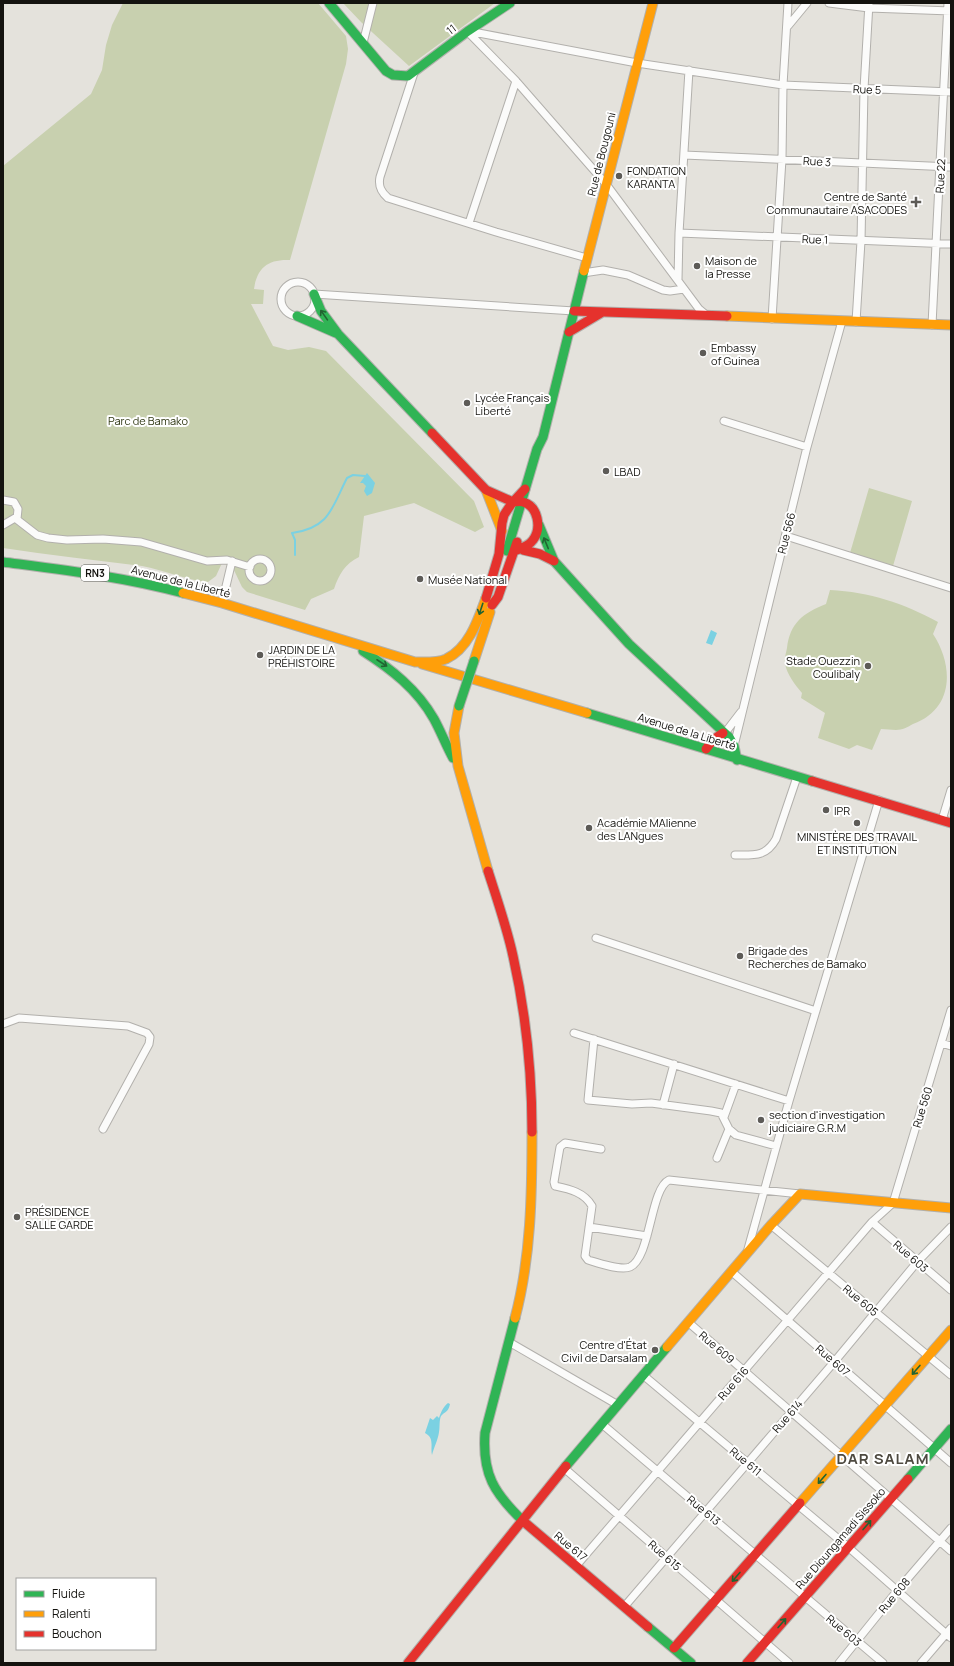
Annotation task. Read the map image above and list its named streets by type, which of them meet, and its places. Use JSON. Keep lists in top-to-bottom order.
{
  "streets": {
    "main road": [
      "11",
      "Rue de Bougouni",
      "RN3",
      "Avenue de la Liberté",
      "Rue Dioungamadi Sissoko",
      "Rue 617"
    ],
    "street": [
      "Rue 5",
      "Rue 3",
      "Rue 22",
      "Rue 1",
      "Rue 566",
      "Rue 560",
      "Rue 603",
      "Rue 605",
      "Rue 609",
      "Rue 607",
      "Rue 616",
      "Rue 614",
      "Rue 611",
      "Rue 613",
      "Rue 615",
      "Rue 608"
    ]
  },
  "crossings": [
    ["11", "Rue 5"],
    ["Rue 5", "Rue de Bougouni"],
    ["Rue 5", "Rue 22"],
    ["Rue 3", "Rue 22"],
    ["Rue 22", "Rue 1"],
    ["Rue 560", "Rue 616"],
    ["Rue 603", "Rue 616"],
    ["Rue 603", "Rue 614"],
    ["Rue 603", "Rue 613"],
    ["Rue 603", "Rue Dioungamadi Sissoko"],
    ["Rue 603", "Rue 608"],
    ["Rue 605", "Rue 616"],
    ["Rue 605", "Rue 614"],
    ["Rue 609", "Rue 616"],
    ["Rue 609", "Rue 614"],
    ["Rue 609", "Rue Dioungamadi Sissoko"],
    ["Rue 607", "Rue 616"],
    ["Rue 607", "Rue 614"],
    ["Rue 607", "Rue Dioungamadi Sissoko"],
    ["Rue 616", "Rue 611"],
    ["Rue 616", "Rue 613"],
    ["Rue 616", "Rue 617"],
    ["Rue 616", "Rue 615"],
    ["Rue 614", "Rue 611"],
    ["Rue 614", "Rue 613"],
    ["Rue 614", "Rue 617"],
    ["Rue 614", "Rue 615"],
    ["Rue 611", "Rue Dioungamadi Sissoko"],
    ["Rue 613", "Rue Dioungamadi Sissoko"],
    ["Rue Dioungamadi Sissoko", "Rue 615"]
  ],
  "districts": ["DAR SALAM"],
  "parks": ["Parc de Bamako"],
  "places": {
    "other": [
      "FONDATION KARANTA",
      "Maison de la Presse",
      "Embassy of Guinea",
      "Lycée Français Liberté",
      "LBAD",
      "Musée National",
      "JARDIN DE LA PRÉHISTOIRE",
      "Stade Ouezzin Coulibaly",
      "IPR",
      "MINISTÈRE DES TRAVAIL ET INSTITUTION",
      "Académie MAlienne des LANgues",
      "Brigade des Recherches de Bamako",
      "section d'investigation judiciaire G.R.M",
      "PRÉSIDENCE SALLE GARDE",
      "Centre d'État Civil de Darsalam"
    ],
    "health": ["Centre de Santé Communautaire ASACODES"]
  },
  "legend": ["Fluide", "Ralenti", "Bouchon"]
}
